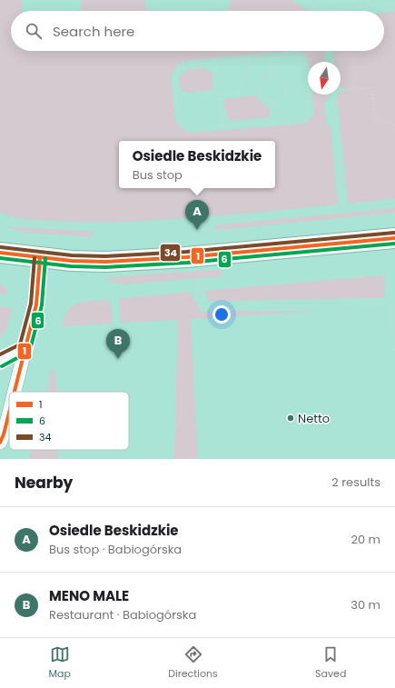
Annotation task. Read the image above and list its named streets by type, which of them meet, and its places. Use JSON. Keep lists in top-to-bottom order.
{
  "places": ["Netto"],
  "lines": ["transit line 34", "transit line 1", "transit line 6"],
  "legend": ["1", "6", "34"],
  "north": "bottom",
  "page": {
    "search": "Search here",
    "popup": ["Osiedle Beskidzkie", "Bus stop"],
    "pins": ["A", "B"],
    "heading": ["Nearby", "2 results"],
    "list": [
      {
        "mark": "A",
        "name": "Osiedle Beskidzkie",
        "note": "Bus stop · Babiogórska",
        "value": "20 m"
      },
      {
        "mark": "B",
        "name": "MENO MALE",
        "note": "Restaurant · Babiogórska",
        "value": "30 m"
      }
    ],
    "nav": ["Map", "Directions", "Saved"]
  }
}
